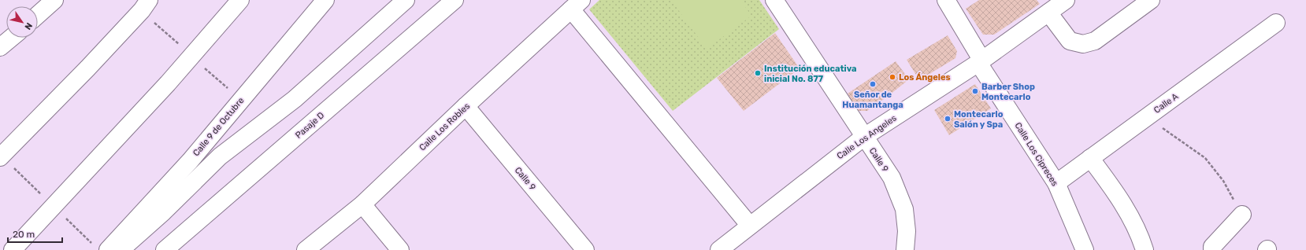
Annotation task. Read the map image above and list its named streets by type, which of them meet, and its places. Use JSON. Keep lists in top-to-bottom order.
{
  "streets": {
    "street": [
      "Calle A",
      "Pasaje D",
      "Calle 9 de Octubre",
      "Calle Los Robles",
      "Calle Los Angeles",
      "Calle Los Cipreces",
      "Calle 9"
    ]
  },
  "crossings": [
    ["Calle A", "Calle Los Cipreces"],
    ["Calle Los Robles", "Calle 9"],
    ["Calle Los Angeles", "Calle Los Cipreces"],
    ["Calle Los Angeles", "Calle 9"]
  ],
  "places": [
    "Institución educativa inicial No. 877",
    "Los Ángeles",
    "Señor de Huamantanga",
    "Barber Shop Montecarlo",
    "Montecarlo Salón y Spa"
  ],
  "scale_bar": "20 m",
  "north": "bottom right"
}
